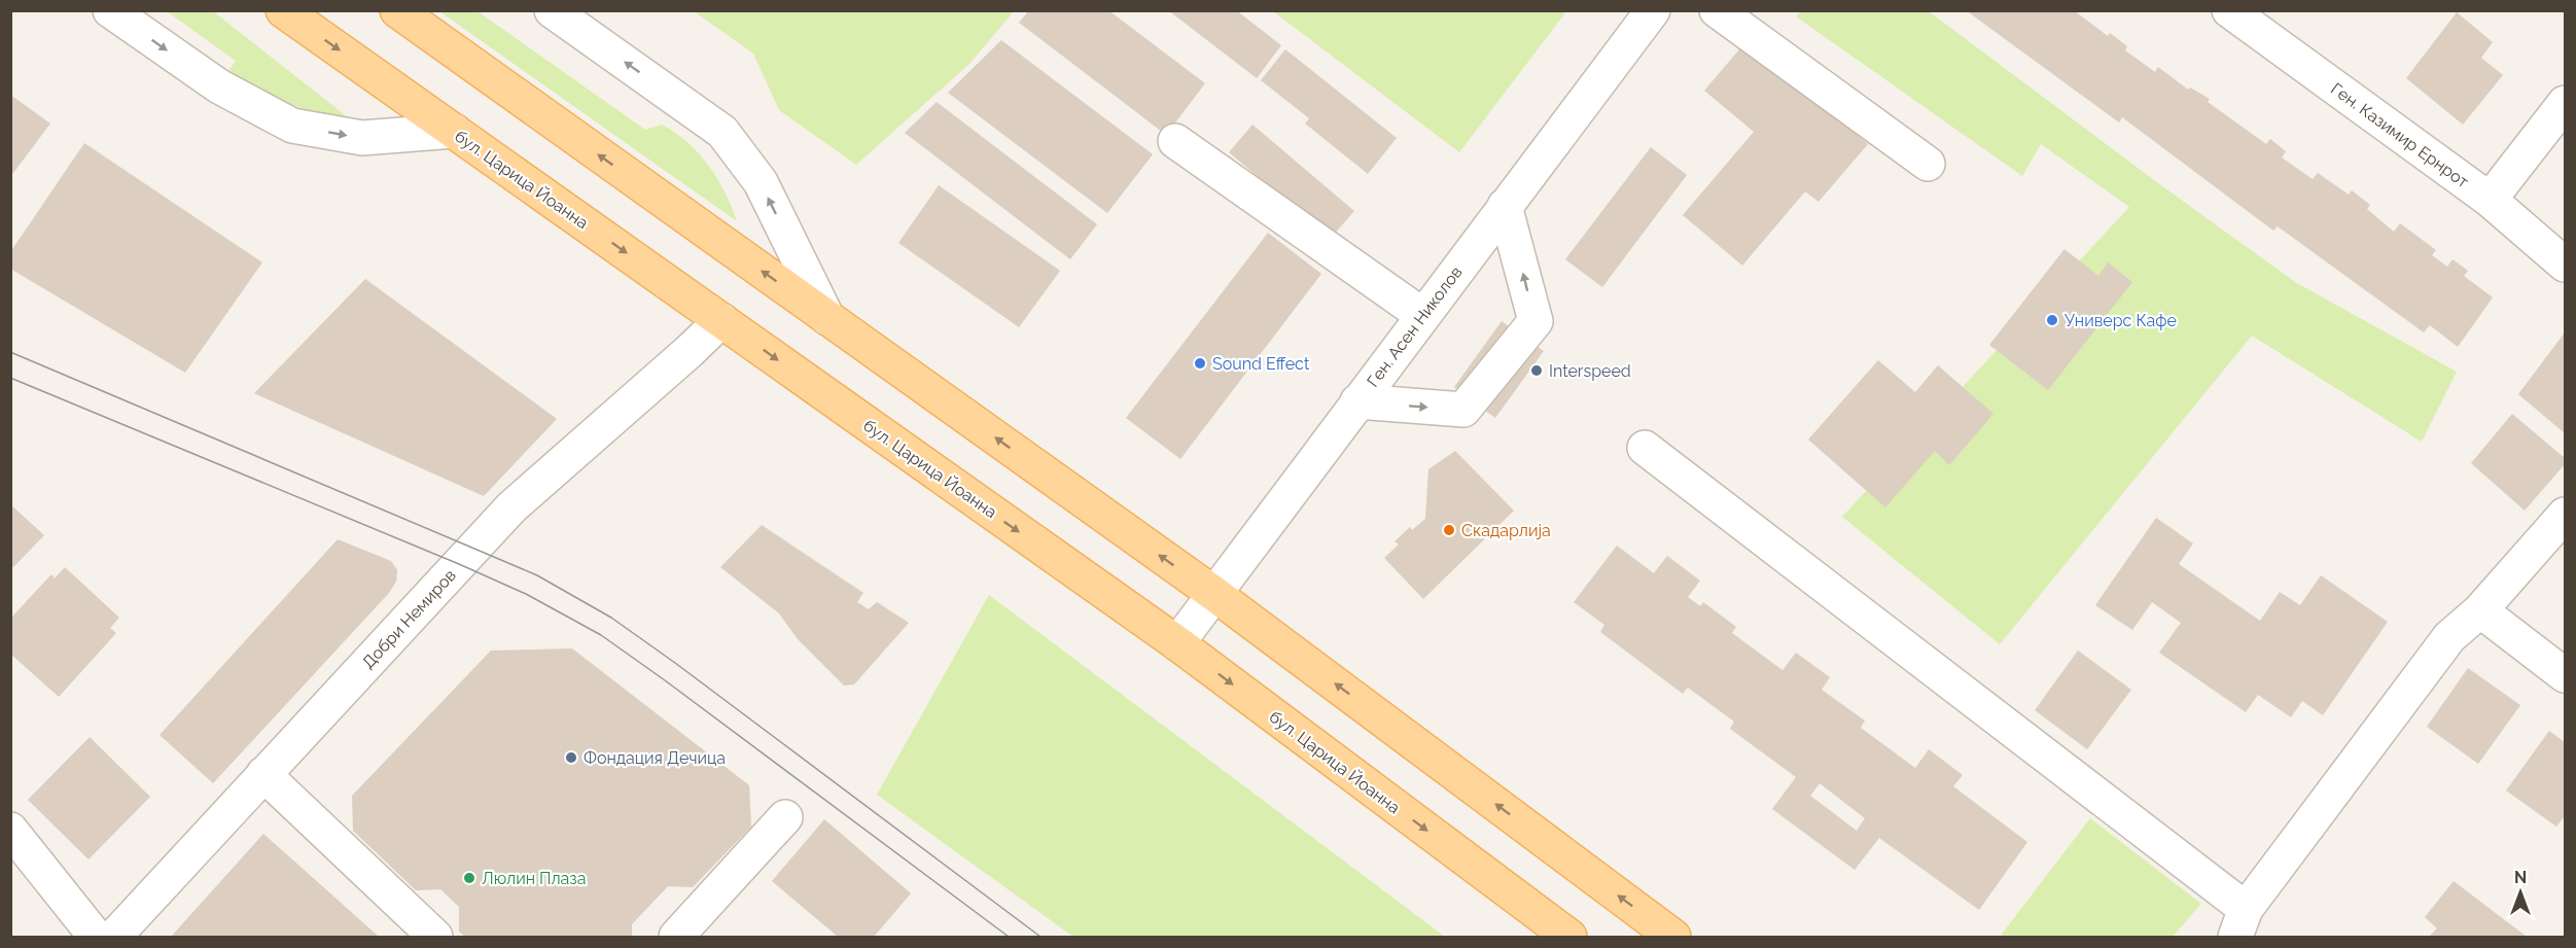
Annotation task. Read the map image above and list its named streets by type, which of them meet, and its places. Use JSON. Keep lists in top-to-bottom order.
{
  "streets": {
    "main road": ["бул. Царица Йоанна"],
    "street": ["Ген. Казимир Ернрот", "Ген. Асен Николов", "Добри Немиров"]
  },
  "crossings": [
    ["бул. Царица Йоанна", "Ген. Асен Николов"],
    ["бул. Царица Йоанна", "Добри Немиров"]
  ],
  "places": [
    "Универс Кафе",
    "Sound Effect",
    "Interspeed",
    "Скадарлиjа",
    "Фондация Дечица",
    "Люлин Плаза"
  ],
  "north": "top"
}
